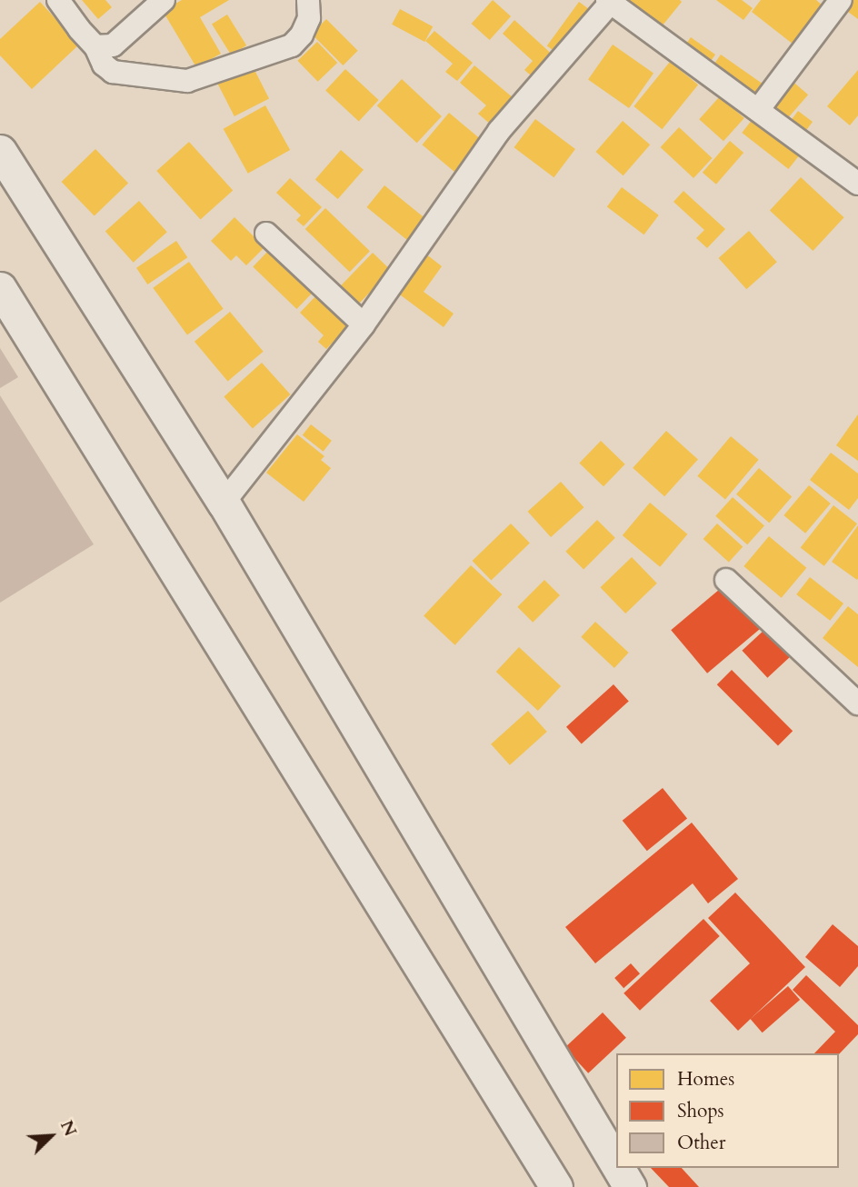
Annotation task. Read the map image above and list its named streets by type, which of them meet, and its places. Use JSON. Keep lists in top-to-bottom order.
{
  "legend": ["Homes", "Shops", "Other"],
  "north": "top right"
}
